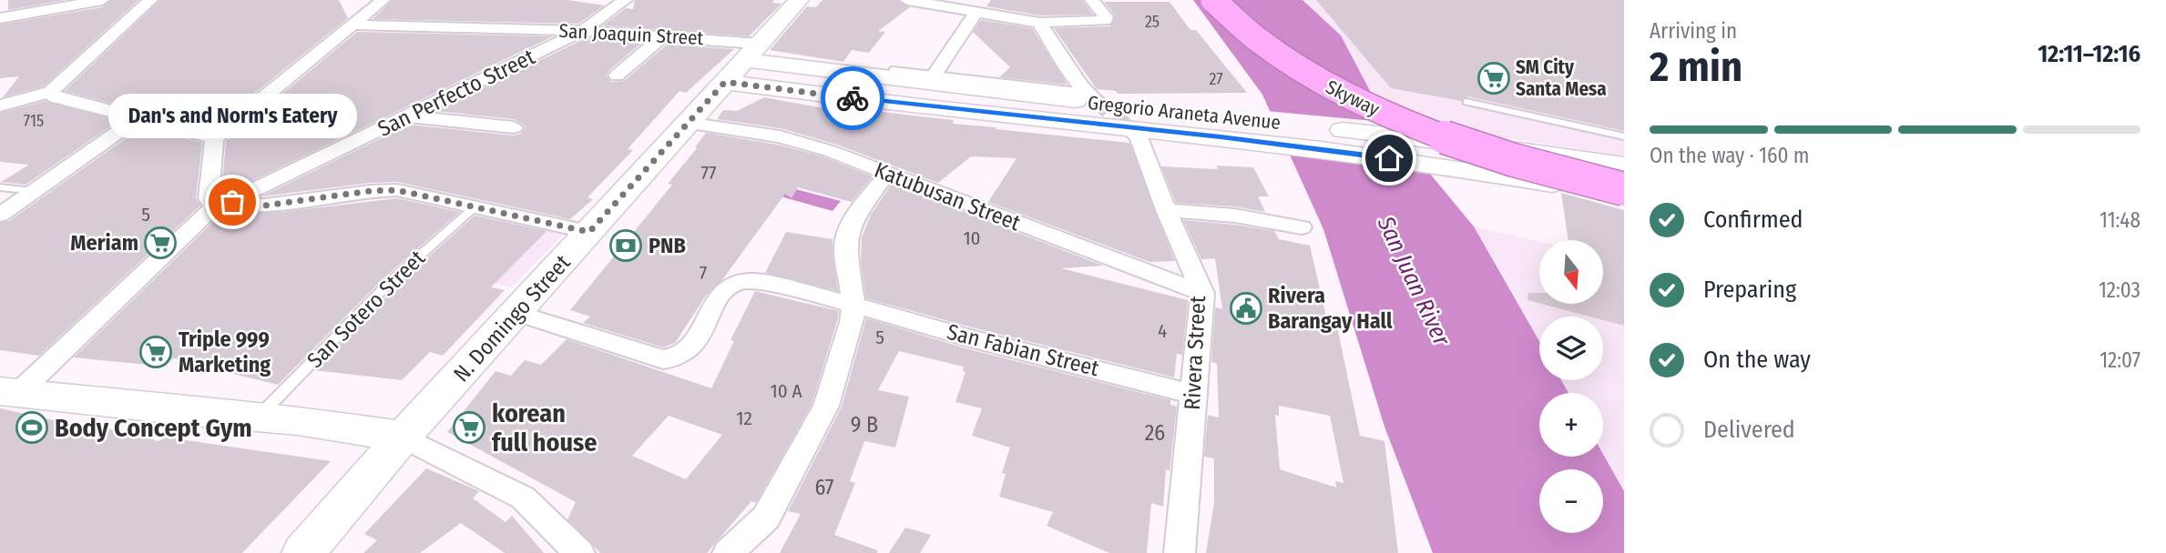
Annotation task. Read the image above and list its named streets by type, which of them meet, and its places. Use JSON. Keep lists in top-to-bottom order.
{
  "streets": {
    "highway": ["Skyway"],
    "main road": ["Gregorio Araneta Avenue", "N. Domingo Street"],
    "street": [
      "San Joaquin Street",
      "San Perfecto Street",
      "Katubusan Street",
      "San Fabian Street",
      "Rivera Street"
    ],
    "lane": ["San Sotero Street"]
  },
  "crossings": [
    ["San Joaquin Street", "San Perfecto Street"],
    ["San Joaquin Street", "Gregorio Araneta Avenue"],
    ["San Joaquin Street", "N. Domingo Street"],
    ["Skyway", "Gregorio Araneta Avenue"],
    ["Gregorio Araneta Avenue", "N. Domingo Street"],
    ["Katubusan Street", "N. Domingo Street"],
    ["Katubusan Street", "Rivera Street"],
    ["N. Domingo Street", "San Fabian Street"],
    ["San Fabian Street", "Rivera Street"]
  ],
  "water": ["San Juan River"],
  "places": {
    "supermarket": [
      "SM City Santa Mesa",
      "Meriam",
      "Triple 999 Marketing",
      "korean full house"
    ],
    "other": ["Dan's and Norm's Eatery"],
    "bank": ["PNB"],
    "public building": ["Rivera Barangay Hall"],
    "sports": ["Body Concept Gym"]
  },
  "house_numbers": [
    "25",
    "27",
    "715",
    "77",
    "5",
    "10",
    "7",
    "4",
    "5",
    "10 A",
    "12",
    "9 B",
    "26",
    "67"
  ],
  "north": "bottom",
  "page": {
    "heading": ["2 min", "Arriving in", "12:11–12:16"],
    "bubble": "Dan's and Norm's Eatery",
    "bar": "On the way · 160 m",
    "list": [
      ["Confirmed", "11:48"],
      ["Preparing", "12:03"],
      ["On the way", "12:07"],
      "Delivered"
    ],
    "map_buttons": ["+", "−"]
  }
}
